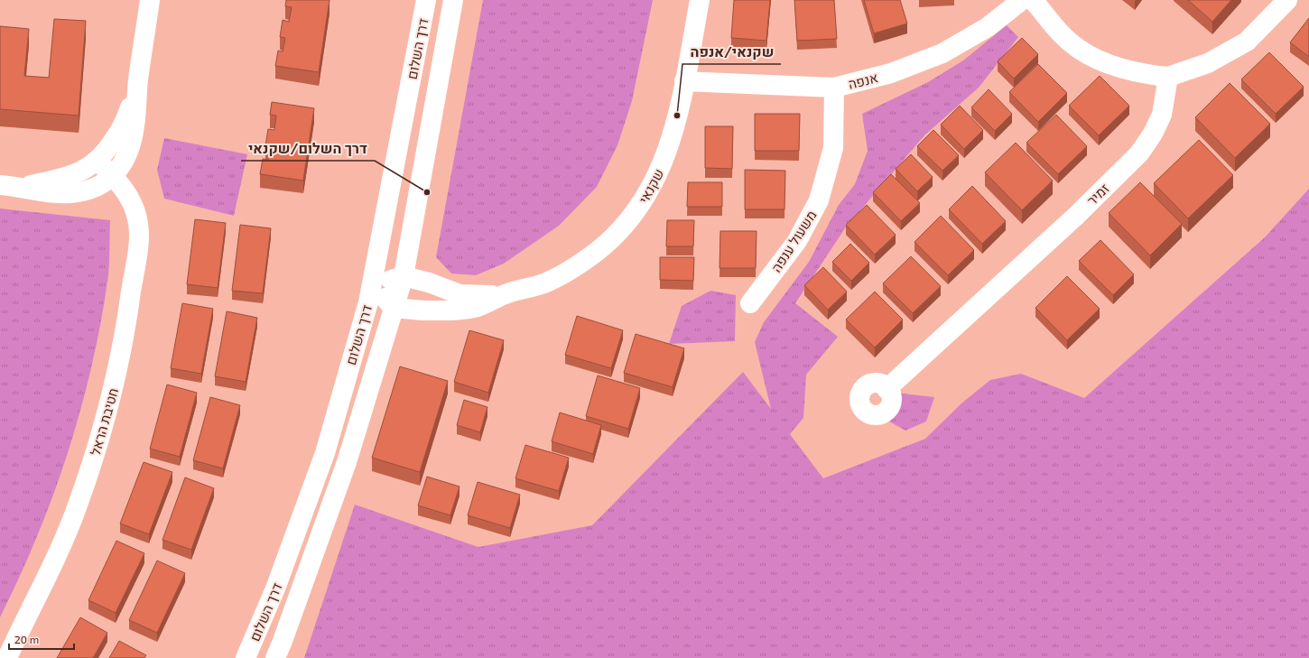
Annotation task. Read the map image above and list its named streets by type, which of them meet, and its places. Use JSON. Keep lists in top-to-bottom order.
{
  "streets": {
    "street": [
      "דרך השלום",
      "אנפה",
      "שקנאי",
      "זמיר",
      "משעול ענפה",
      "חטיבת הראל"
    ]
  },
  "crossings": [
    ["דרך השלום", "שקנאי"],
    ["אנפה", "שקנאי"],
    ["אנפה", "משעול ענפה"]
  ],
  "places": ["שקנאי/אנפה", "דרך השלום/שקנאי"],
  "scale_bar": "20 m"
}
